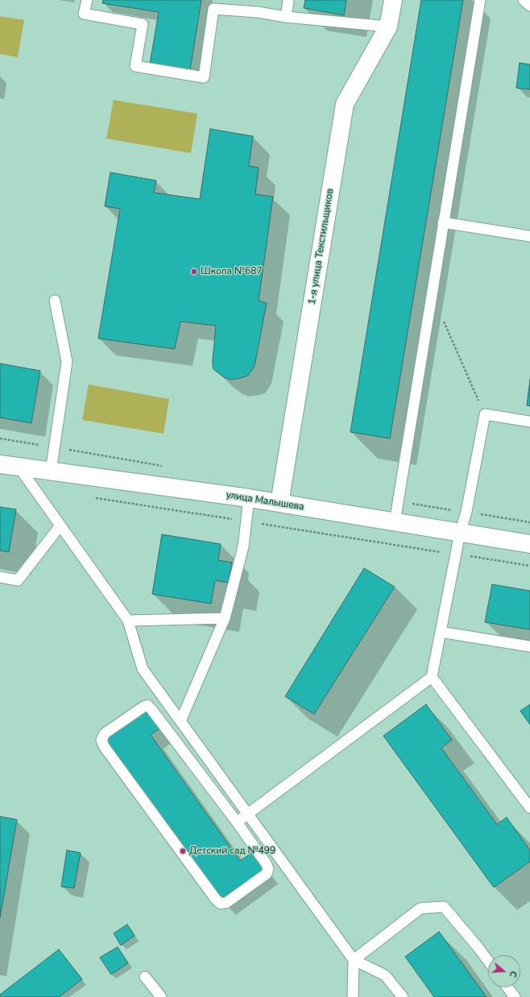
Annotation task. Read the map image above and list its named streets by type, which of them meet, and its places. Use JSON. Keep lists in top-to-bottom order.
{
  "streets": {
    "street": ["1-я улица Текстильщиков", "улица Малышева"]
  },
  "crossings": [
    ["1-я улица Текстильщиков", "улица Малышева"]
  ],
  "places": ["Школа №687", "Детский сад №499"],
  "north": "right"
}
